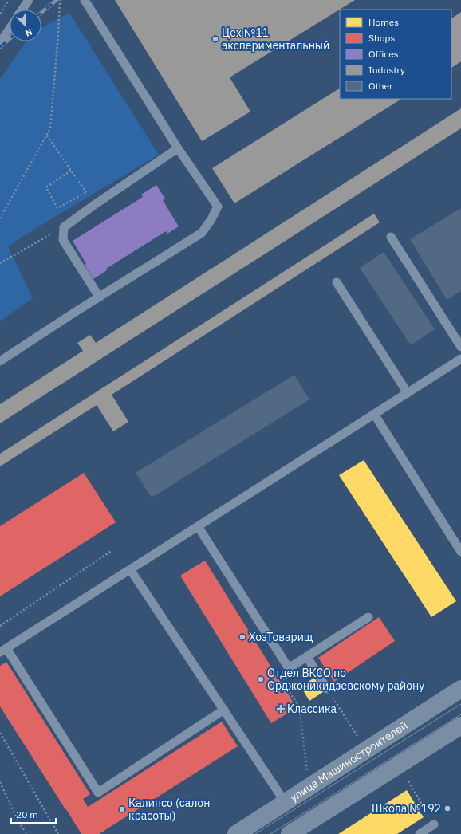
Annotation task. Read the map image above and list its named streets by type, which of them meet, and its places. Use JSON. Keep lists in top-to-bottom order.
{
  "streets": {
    "main road": ["улица Машиностроителей"]
  },
  "places": {
    "other": [
      "Цех №11 экспериментальный",
      "ХозТоварищ",
      "Отдел ВКСО по Орджоникидзевскому району",
      "Школа №192",
      "Калипсо (салон красоты)"
    ],
    "health": ["Классика"]
  },
  "legend": [
    "Homes",
    "Shops",
    "Offices",
    "Industry",
    "Other"
  ],
  "scale_bar": "20 m",
  "north": "bottom right"
}
